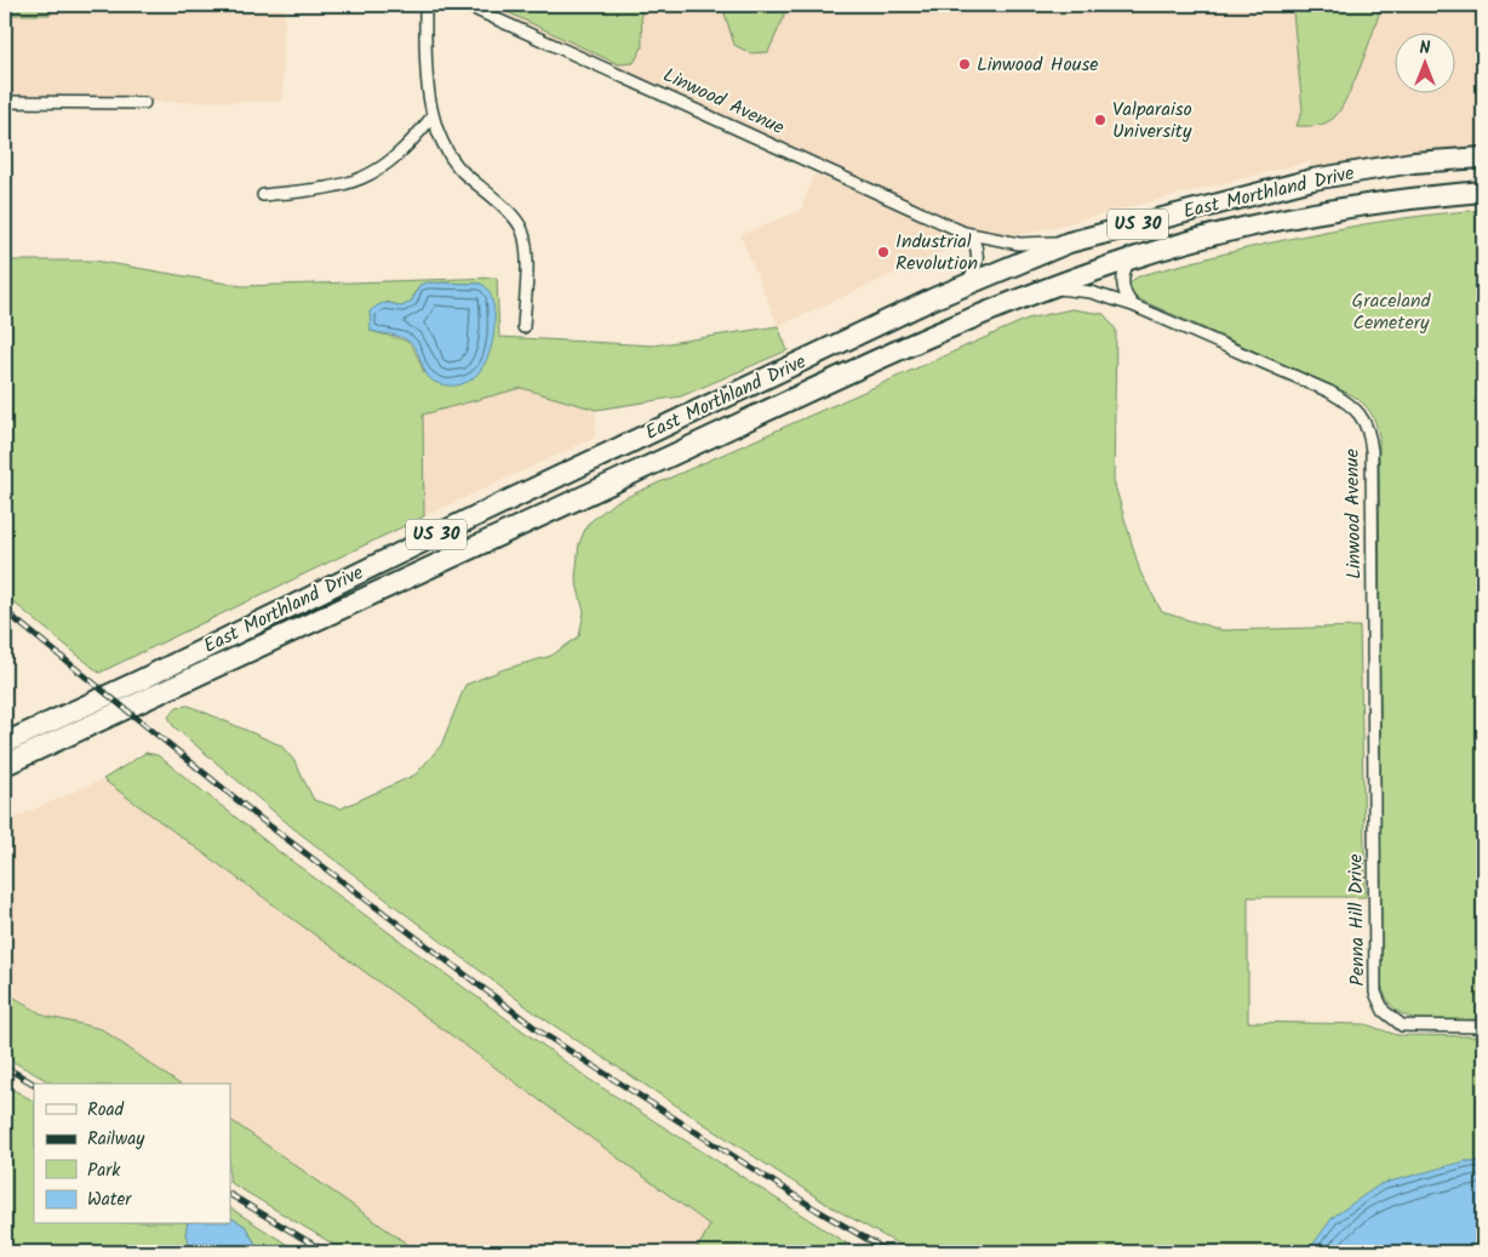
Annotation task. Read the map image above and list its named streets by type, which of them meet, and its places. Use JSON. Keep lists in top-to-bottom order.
{
  "streets": {
    "highway": ["East Morthland Drive", "US 30"],
    "street": ["Linwood Avenue", "Penna Hill Drive"]
  },
  "crossings": [
    ["Linwood Avenue", "East Morthland Drive"],
    ["Linwood Avenue", "Penna Hill Drive"]
  ],
  "parks": ["Graceland Cemetery"],
  "places": ["Linwood House", "Valparaiso University", "Industrial Revolution"],
  "legend": [
    "Road",
    "Railway",
    "Park",
    "Water"
  ],
  "north": "top"
}
